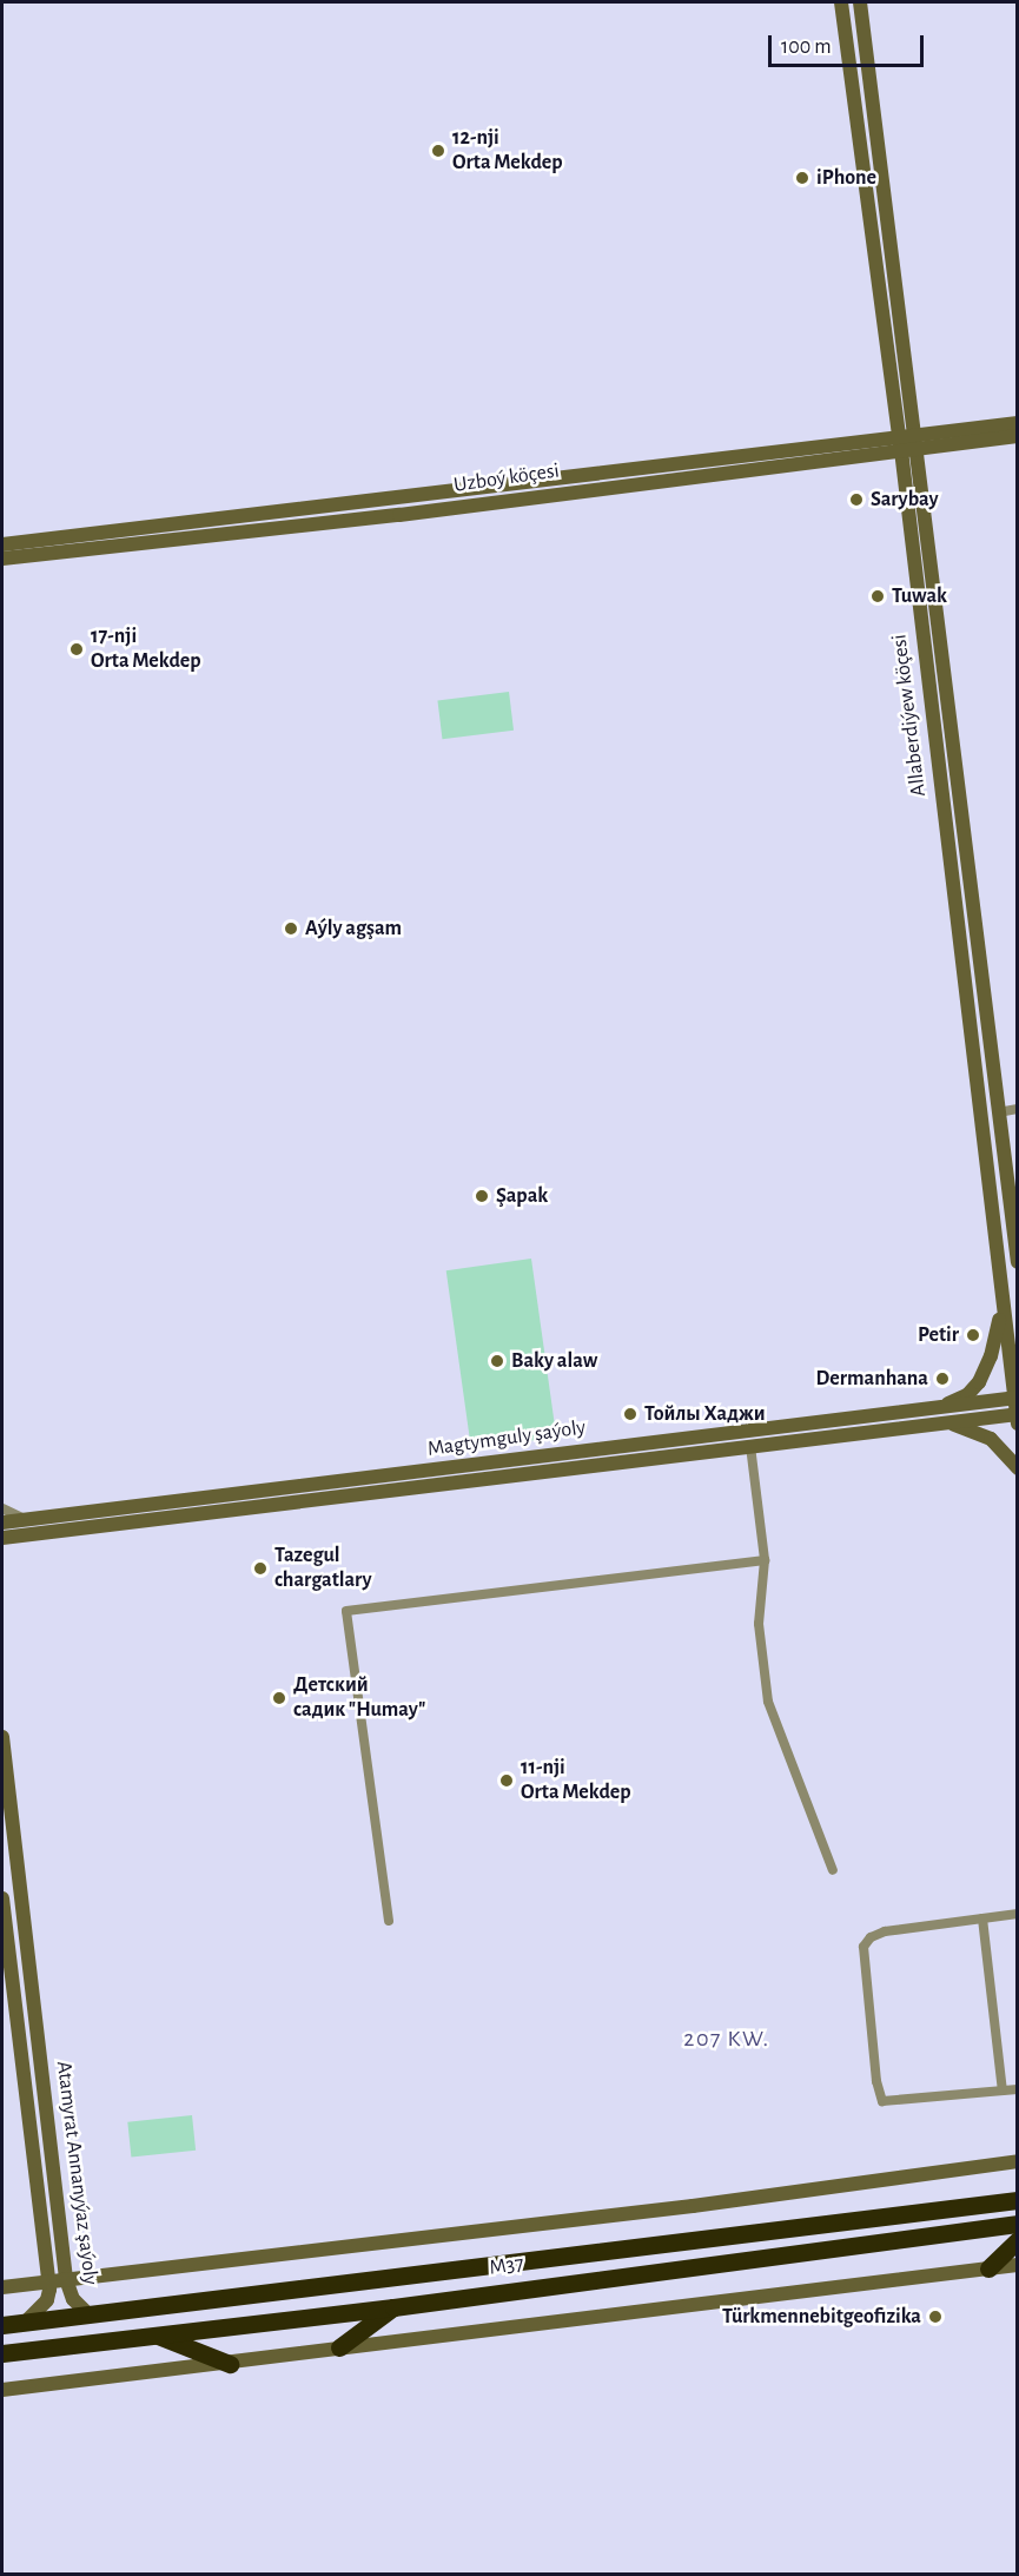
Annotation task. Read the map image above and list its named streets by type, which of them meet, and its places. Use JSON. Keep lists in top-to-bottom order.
{
  "streets": {
    "highway": ["M37"],
    "street": [
      "Uzboý köçesi",
      "Allaberdiýew köçesi",
      "Magtymguly şaýoly",
      "Atamyrat Annanyýaz şaýoly"
    ]
  },
  "crossings": [
    ["Uzboý köçesi", "Allaberdiýew köçesi"],
    ["Allaberdiýew köçesi", "Magtymguly şaýoly"],
    ["Atamyrat Annanyýaz şaýoly", "M37"]
  ],
  "districts": ["207 KW."],
  "places": [
    "12-nji Orta Mekdep",
    "iPhone",
    "Sarybay",
    "Tuwak",
    "17-nji Orta Mekdep",
    "Aýly agşam",
    "Şapak",
    "Petir",
    "Baky alaw",
    "Dermanhana",
    "Тойлы Хаджи",
    "Tazegul chargatlary",
    "Детский садик \"Humay\"",
    "11-nji Orta Mekdep",
    "Türkmennebitgeofizika"
  ],
  "scale_bar": "100 m"
}
